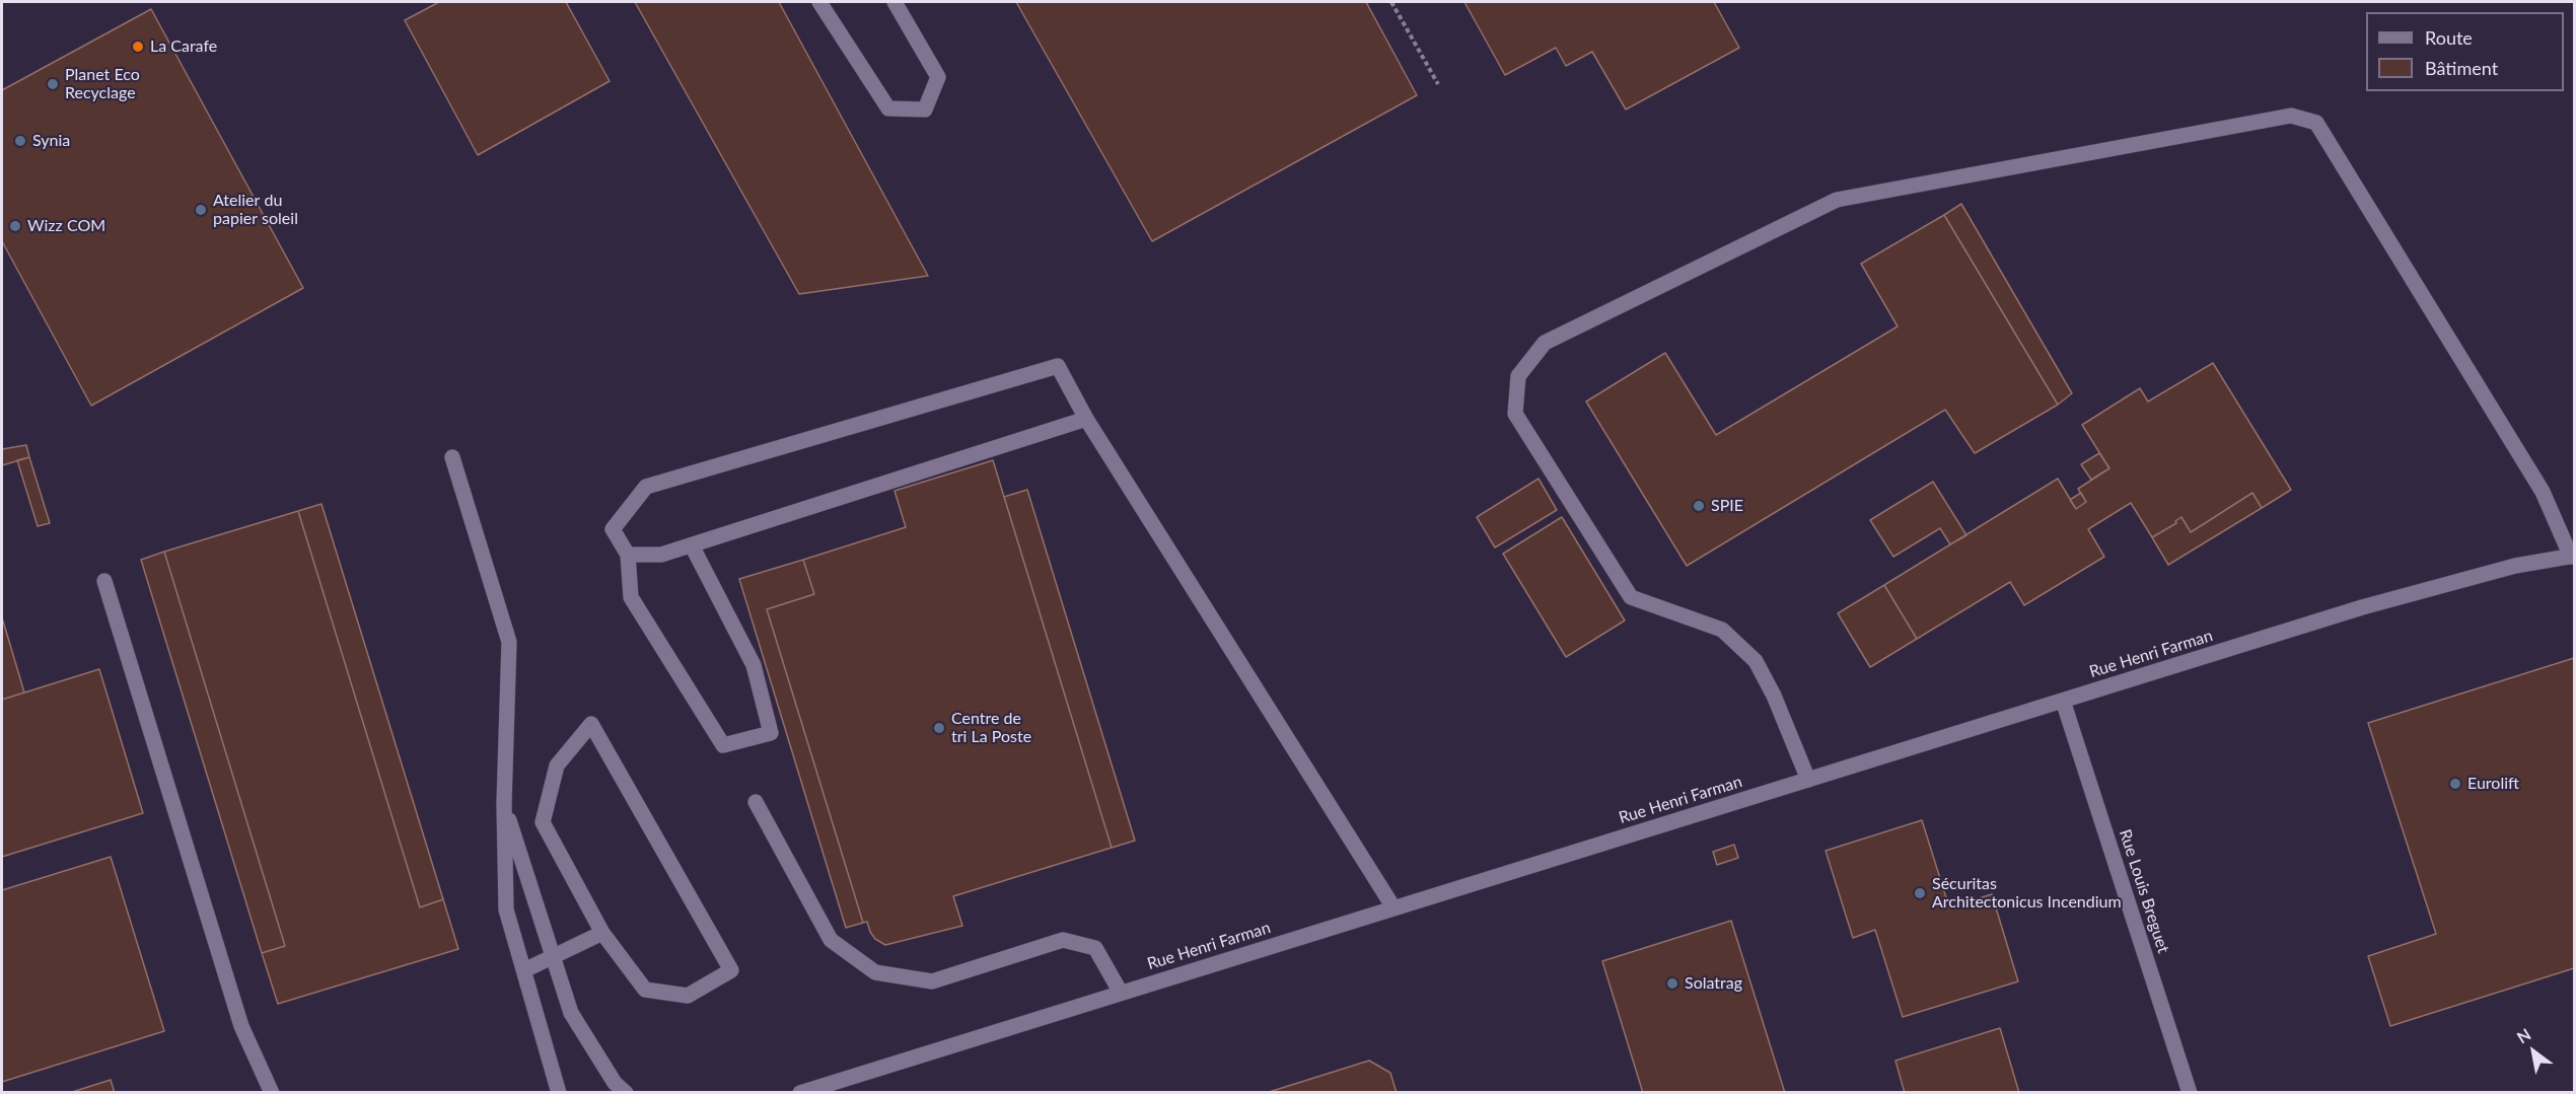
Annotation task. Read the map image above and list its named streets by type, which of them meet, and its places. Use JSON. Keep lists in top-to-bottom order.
{
  "streets": {
    "street": ["Rue Henri Farman", "Rue Louis Breguet"]
  },
  "crossings": [
    ["Rue Henri Farman", "Rue Louis Breguet"]
  ],
  "places": [
    "La Carafe",
    "Planet Eco Recyclage",
    "Synia",
    "Atelier du papier soleil",
    "Wizz COM",
    "SPIE",
    "Centre de tri La Poste",
    "Eurolift",
    "Sécuritas Architectonicus Incendium",
    "Solatrag"
  ],
  "legend": ["Route", "Bâtiment"],
  "north": "top left"
}
